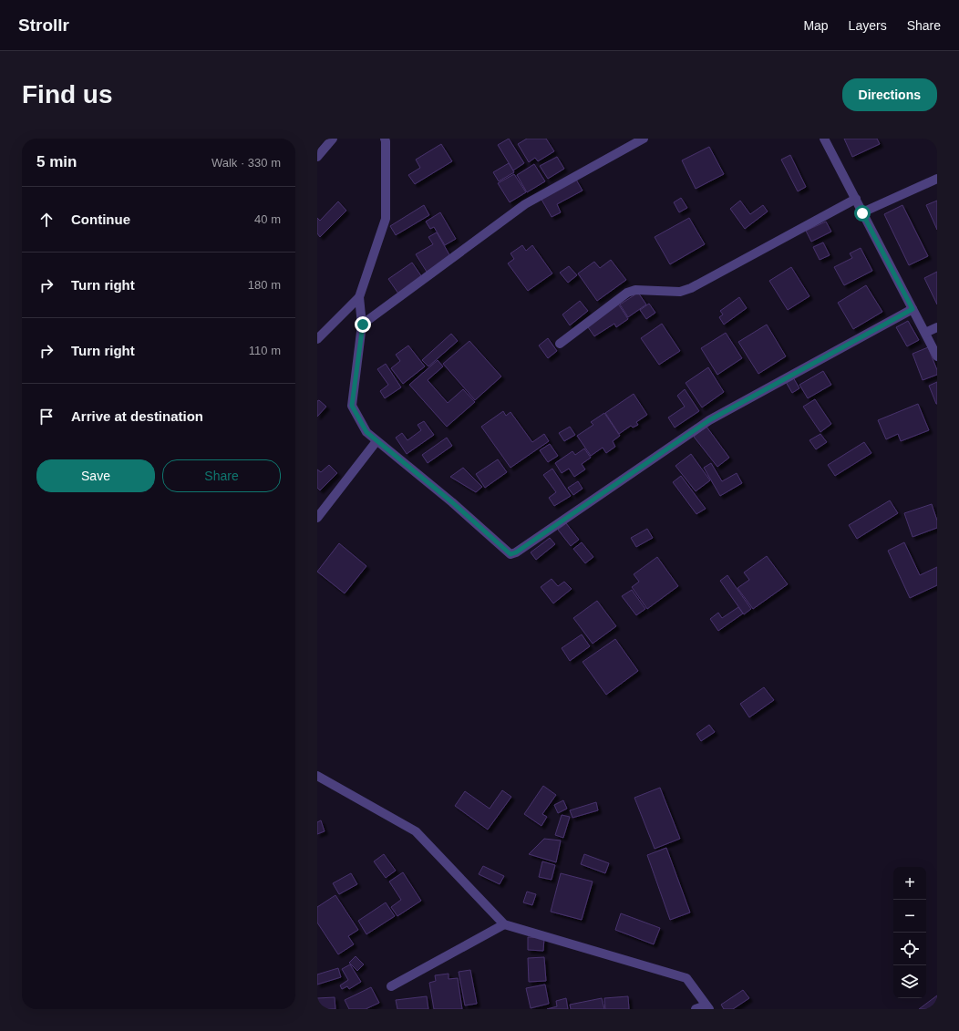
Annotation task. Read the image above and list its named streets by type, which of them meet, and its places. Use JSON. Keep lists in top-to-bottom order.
{
  "page": {
    "header": "Strollr",
    "nav": ["Map", "Layers", "Share"],
    "buttons": [
      "Directions",
      ["Save", "Share"]
    ],
    "title": "Find us",
    "heading": ["5 min", "Walk · 330 m"],
    "list": [
      ["Continue", "40 m"],
      ["Turn right", "180 m"],
      ["Turn right", "110 m"],
      "Arrive at destination"
    ],
    "map_buttons": ["+", "−"]
  }
}
